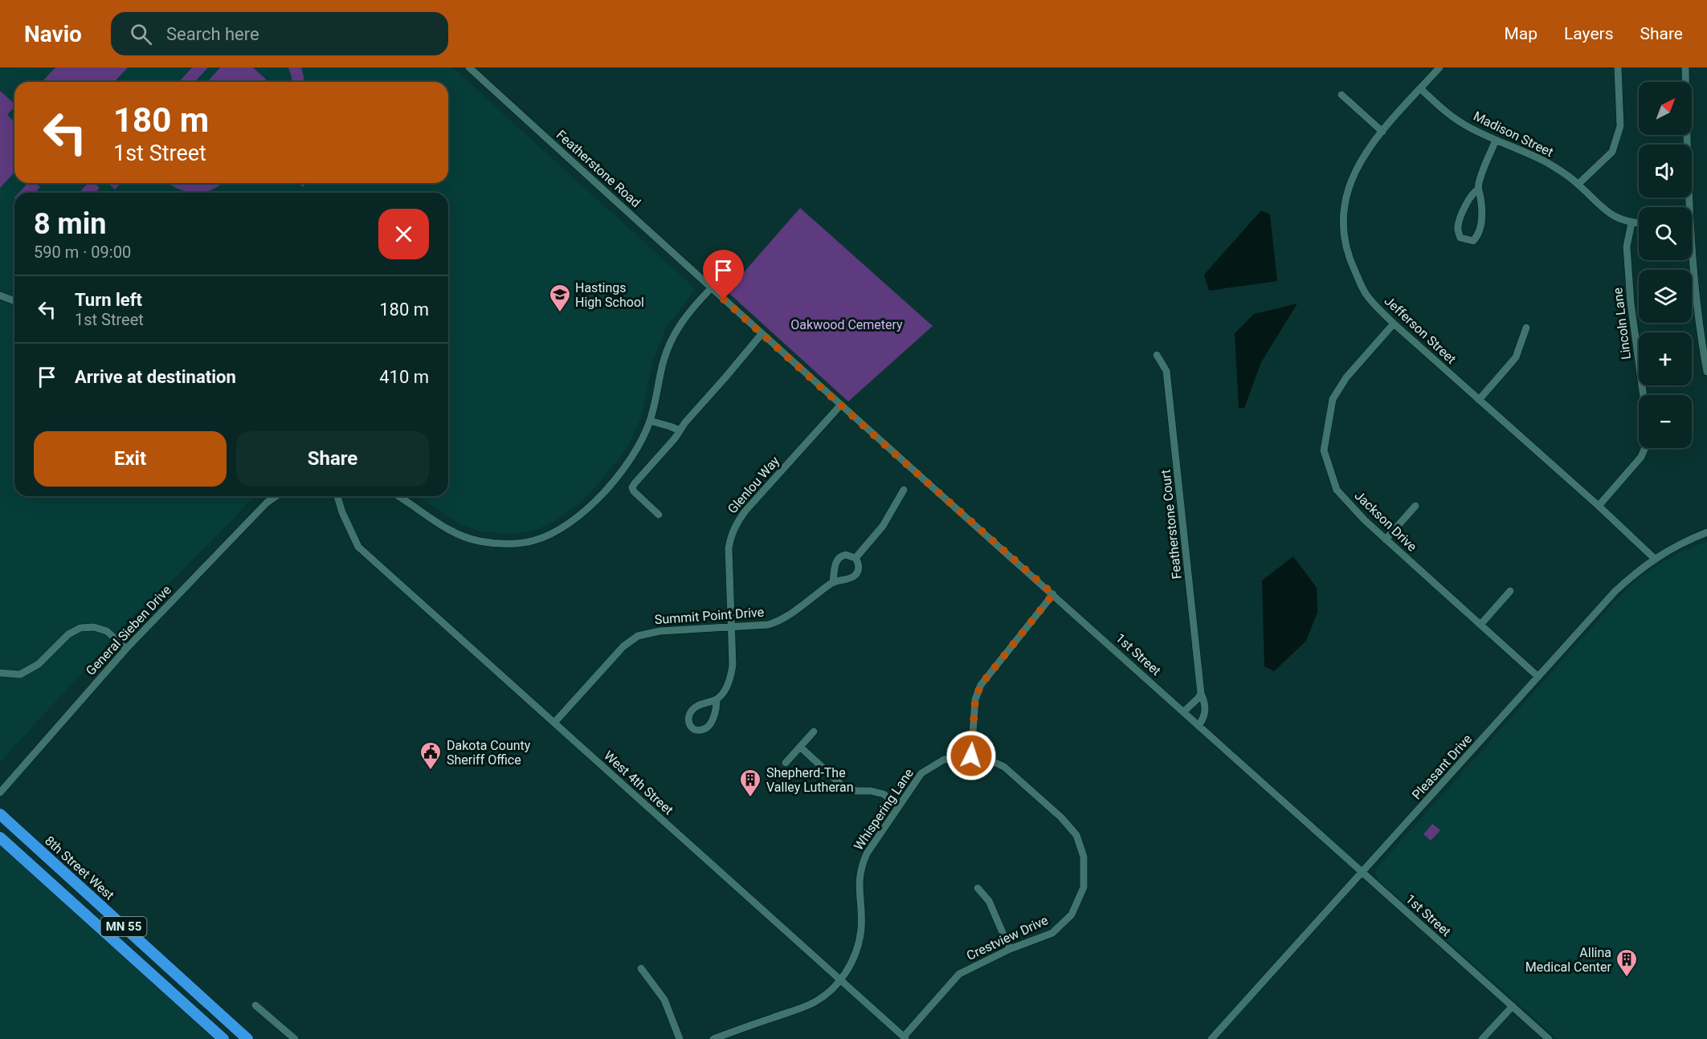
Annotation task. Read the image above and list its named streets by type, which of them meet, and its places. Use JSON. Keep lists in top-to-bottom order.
{
  "streets": {
    "highway": ["8th Street West", "MN 55"],
    "street": [
      "Madison Street",
      "Featherstone Road",
      "Lincoln Lane",
      "Jefferson Street",
      "Glenlou Way",
      "Jackson Drive",
      "Featherstone Court",
      "Summit Point Drive",
      "General Sieben Drive",
      "1st Street",
      "Pleasant Drive",
      "West 4th Street",
      "Whispering Lane",
      "Crestview Drive"
    ]
  },
  "crossings": [
    ["Madison Street", "Lincoln Lane"],
    ["Madison Street", "Jefferson Street"],
    ["Featherstone Road", "1st Street"],
    ["Jefferson Street", "Jackson Drive"],
    ["Jefferson Street", "Pleasant Drive"],
    ["Glenlou Way", "Summit Point Drive"],
    ["Glenlou Way", "1st Street"],
    ["Jackson Drive", "Pleasant Drive"],
    ["Featherstone Court", "1st Street"],
    ["Summit Point Drive", "West 4th Street"],
    ["1st Street", "Pleasant Drive"],
    ["West 4th Street", "Whispering Lane"],
    ["West 4th Street", "Crestview Drive"],
    ["Whispering Lane", "Crestview Drive"]
  ],
  "parks": ["Oakwood Cemetery"],
  "places": {
    "school or university": ["Hastings High School"],
    "public building": ["Dakota County Sheriff Office"],
    "building": ["Shepherd-The Valley Lutheran", "Allina Medical Center"]
  },
  "north": "top right",
  "page": {
    "header": "Navio",
    "search": "Search here",
    "nav": ["Map", "Layers", "Share"],
    "map_buttons": ["+", "−"],
    "turn": ["180 m", "1st Street"],
    "heading": ["8 min", "590 m · 09:00"],
    "list": [
      {
        "name": "Turn left",
        "note": "1st Street",
        "value": "180 m"
      },
      {
        "name": "Arrive at destination",
        "value": "410 m"
      }
    ],
    "buttons": ["Exit", "Share"]
  }
}
